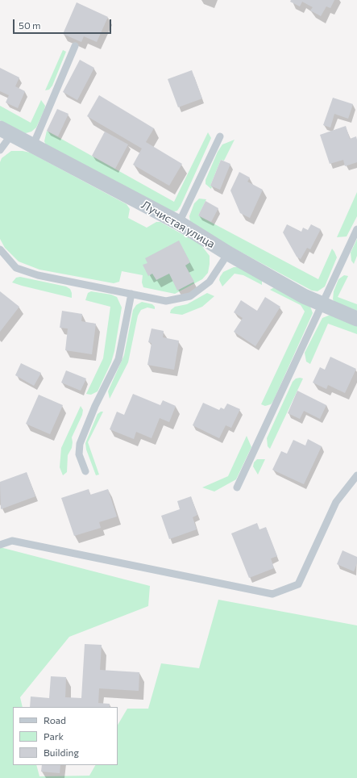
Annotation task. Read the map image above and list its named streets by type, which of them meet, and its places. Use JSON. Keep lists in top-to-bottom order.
{
  "streets": {
    "street": ["Лучистая улица"]
  },
  "legend": ["Road", "Park", "Building"],
  "scale_bar": "50 m"
}
